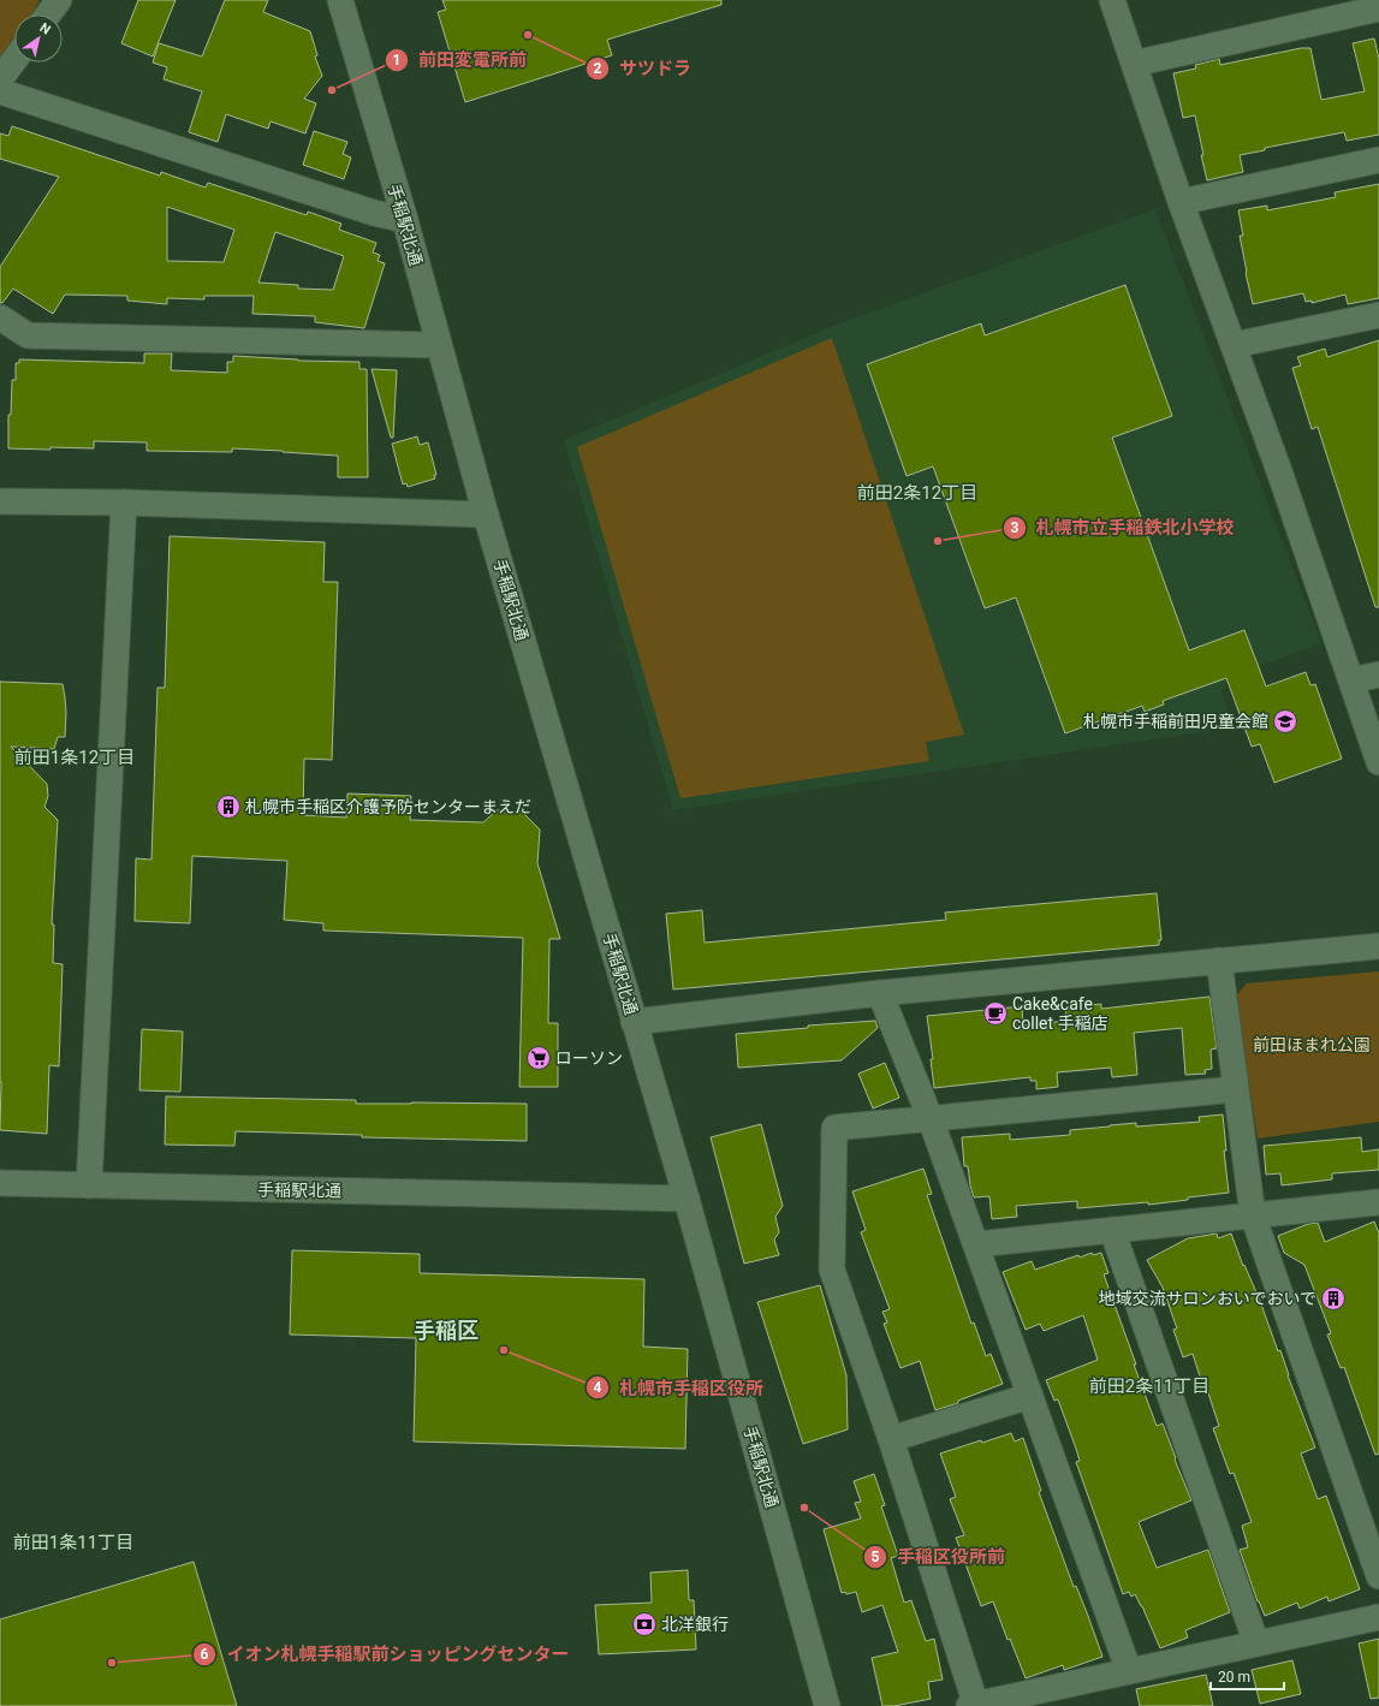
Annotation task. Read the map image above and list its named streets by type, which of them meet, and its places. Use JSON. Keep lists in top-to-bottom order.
{
  "streets": {
    "street": ["手稲駅北通"]
  },
  "districts": [
    "前田2条12丁目",
    "前田1条12丁目",
    "手稲区",
    "前田2条11丁目",
    "前田1条11丁目"
  ],
  "parks": ["前田ほまれ公園"],
  "places": {
    "other": [
      "サツドラ",
      "前田変電所前",
      "札幌市立手稲鉄北小学校",
      "札幌市手稲区役所",
      "手稲区役所前",
      "イオン札幌手稲駅前ショッピングセンター"
    ],
    "school or university": ["札幌市手稲前田児童会館"],
    "building": ["札幌市手稲区介護予防センターまえだ", "地域交流サロンおいでおいで"],
    "cafe": ["Cake&cafe collet 手稲店"],
    "supermarket": ["ローソン"],
    "bank": ["北洋銀行"]
  },
  "scale_bar": "20 m",
  "north": "top right"
}
